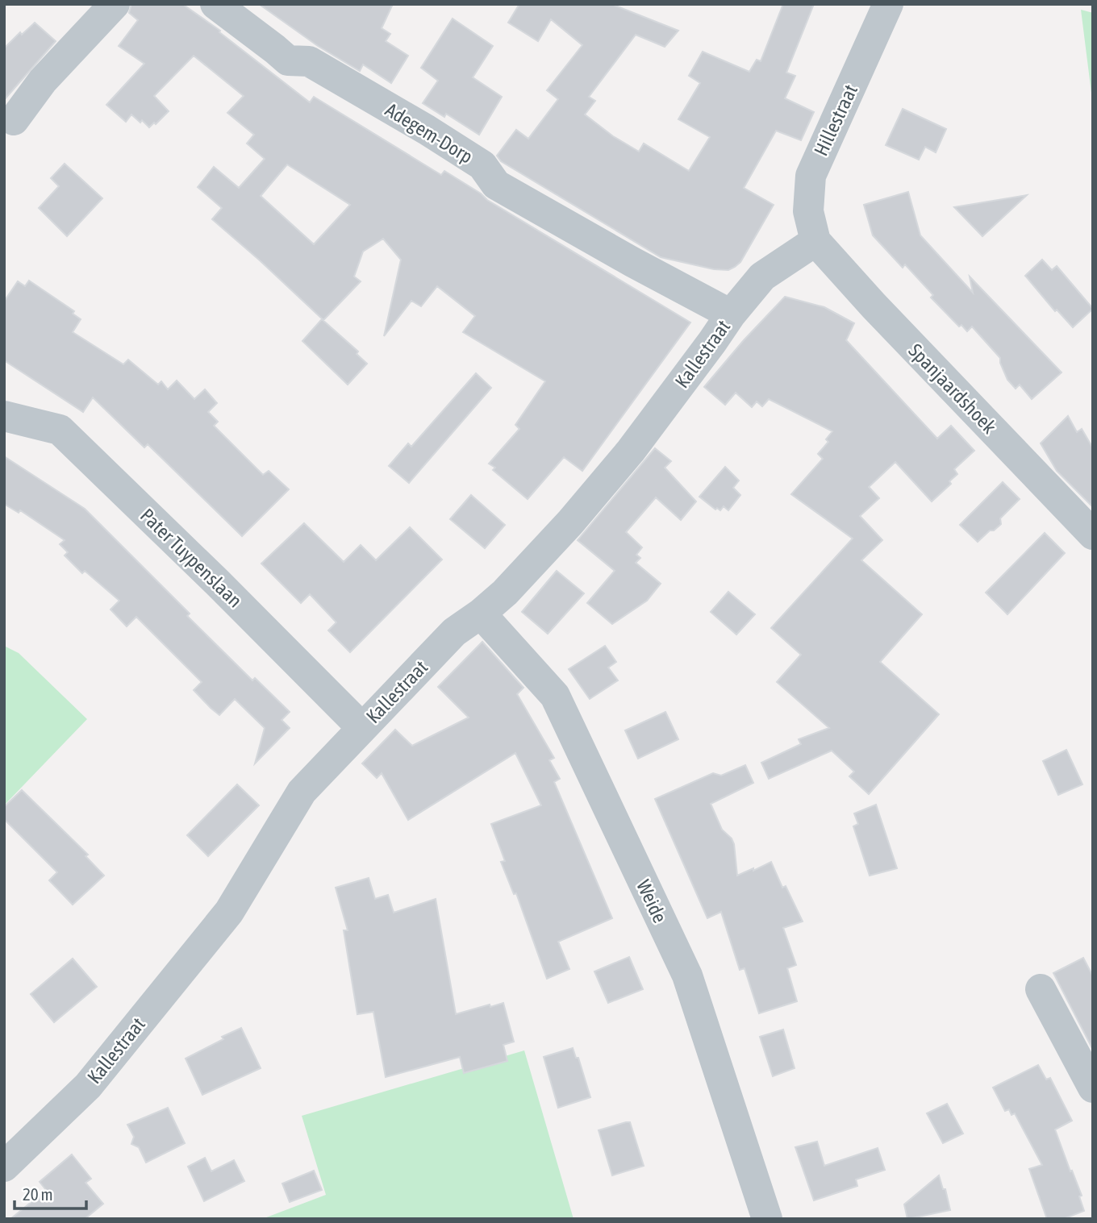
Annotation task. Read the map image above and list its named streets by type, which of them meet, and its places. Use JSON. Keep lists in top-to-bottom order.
{
  "streets": {
    "street": [
      "Hillestraat",
      "Adegem-Dorp",
      "Kallestraat",
      "Spanjaardshoek",
      "Pater Tuypenslaan",
      "Weide"
    ]
  },
  "crossings": [
    ["Hillestraat", "Kallestraat"],
    ["Hillestraat", "Spanjaardshoek"],
    ["Adegem-Dorp", "Kallestraat"],
    ["Kallestraat", "Spanjaardshoek"],
    ["Kallestraat", "Pater Tuypenslaan"],
    ["Kallestraat", "Weide"]
  ],
  "scale_bar": "20 m"
}
